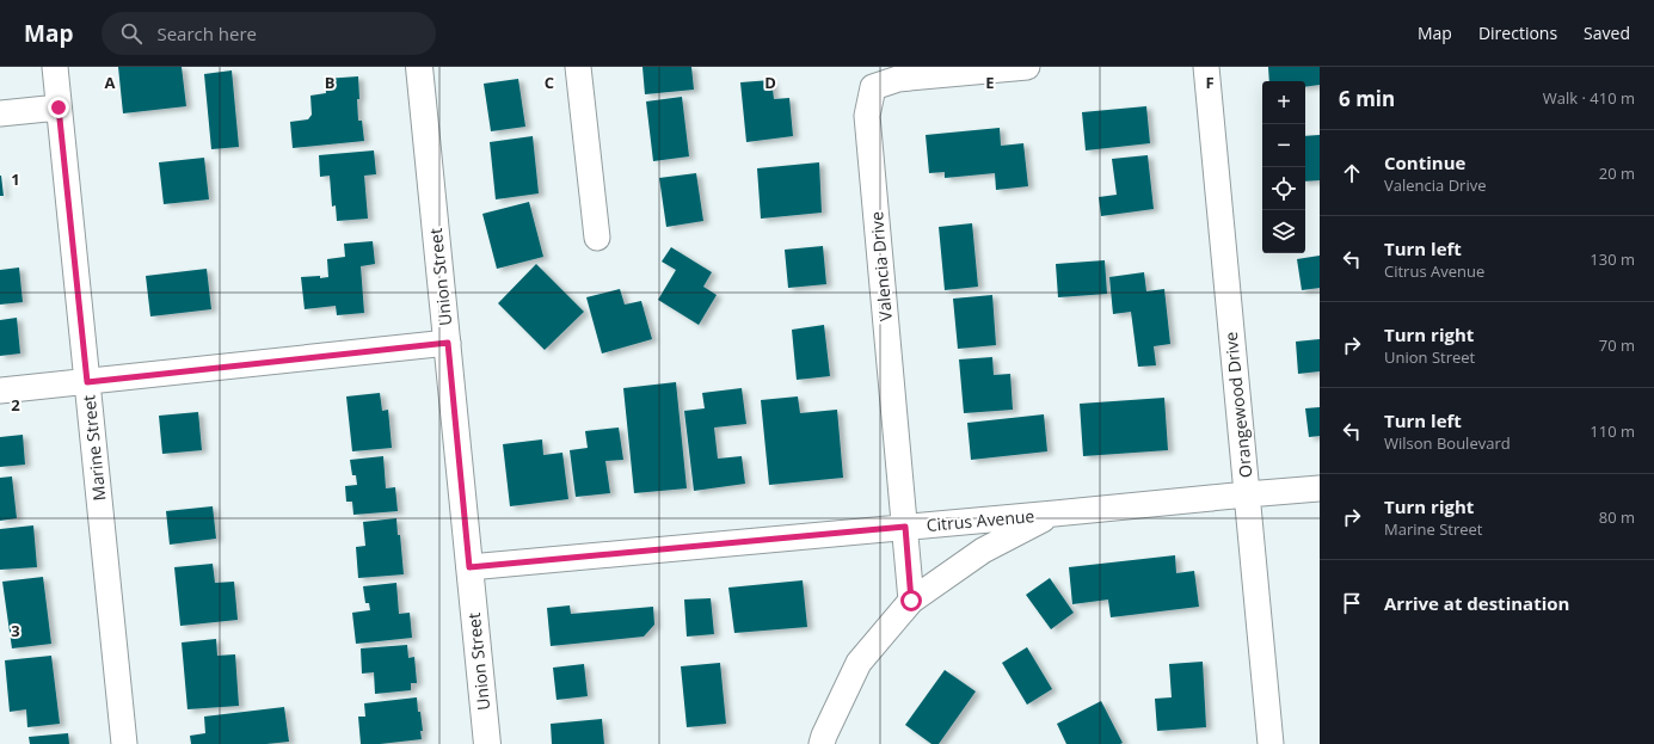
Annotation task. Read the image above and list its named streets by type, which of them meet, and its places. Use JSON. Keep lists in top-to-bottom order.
{
  "streets": {
    "street": [
      "Valencia Drive",
      "Union Street",
      "Orangewood Drive",
      "Marine Street",
      "Citrus Avenue"
    ]
  },
  "crossings": [
    ["Valencia Drive", "Citrus Avenue"],
    ["Union Street", "Citrus Avenue"],
    ["Orangewood Drive", "Citrus Avenue"]
  ],
  "page": {
    "header": "Map",
    "search": "Search here",
    "nav": ["Map", "Directions", "Saved"],
    "heading": ["6 min", "Walk · 410 m"],
    "map_buttons": ["+", "−"],
    "list": [
      ["Continue", "Valencia Drive", "20 m"],
      ["Turn left", "Citrus Avenue", "130 m"],
      ["Turn right", "Union Street", "70 m"],
      ["Turn left", "Wilson Boulevard", "110 m"],
      ["Turn right", "Marine Street", "80 m"],
      "Arrive at destination"
    ]
  },
  "grid": {
    "columns": [
      "A",
      "B",
      "C",
      "D",
      "E",
      "F"
    ],
    "rows": ["1", "2", "3"]
  }
}
